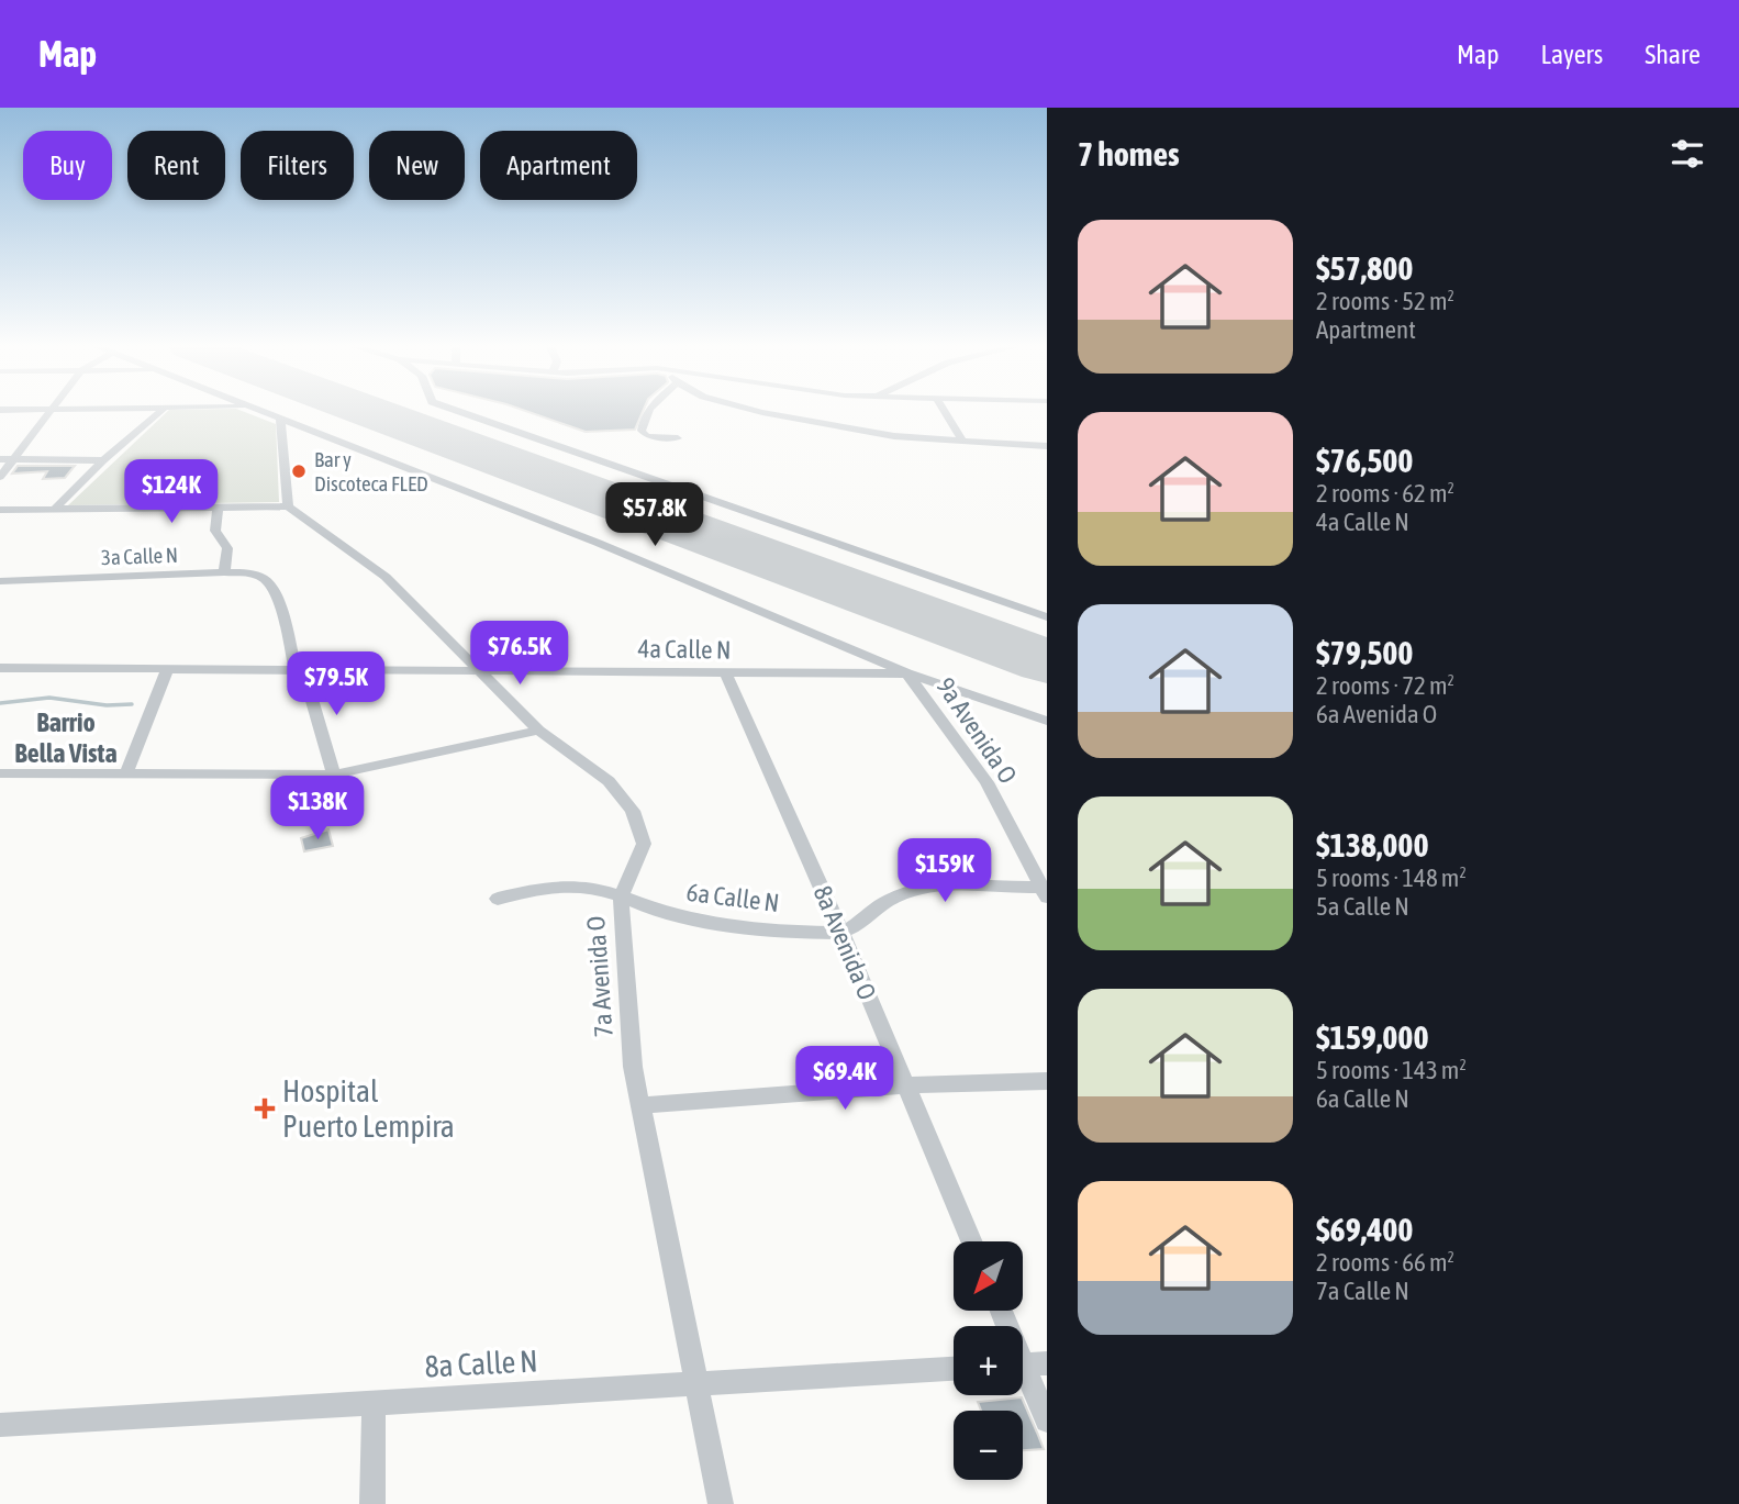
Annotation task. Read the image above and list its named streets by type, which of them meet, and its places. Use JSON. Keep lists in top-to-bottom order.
{
  "streets": {
    "street": [
      "3a Calle N",
      "4a Calle N",
      "9a Avenida O",
      "6a Calle N",
      "8a Avenida O",
      "7a Avenida O",
      "8a Calle N"
    ]
  },
  "crossings": [
    ["3a Calle N", "4a Calle N"],
    ["4a Calle N", "9a Avenida O"],
    ["4a Calle N", "8a Avenida O"],
    ["4a Calle N", "7a Avenida O"],
    ["6a Calle N", "8a Avenida O"],
    ["6a Calle N", "7a Avenida O"],
    ["7a Avenida O", "8a Calle N"]
  ],
  "districts": ["Barrio Bella Vista"],
  "places": {
    "other": ["Bar y Discoteca FLED"],
    "health": ["Hospital Puerto Lempira"]
  },
  "north": "bottom left",
  "page": {
    "header": "Map",
    "nav": ["Map", "Layers", "Share"],
    "heading": "7 homes",
    "chip": [
      "Buy",
      "Rent",
      "Filters",
      "New",
      "Apartment"
    ],
    "list": [
      {
        "name": "$57,800",
        "note": "2 rooms · 52 m² · Apartment"
      },
      {
        "name": "$76,500",
        "note": "2 rooms · 62 m² · 4a Calle N"
      },
      {
        "name": "$79,500",
        "note": "2 rooms · 72 m² · 6a Avenida O"
      },
      {
        "name": "$138,000",
        "note": "5 rooms · 148 m² · 5a Calle N"
      },
      {
        "name": "$159,000",
        "note": "5 rooms · 143 m² · 6a Calle N"
      },
      {
        "name": "$69,400",
        "note": "2 rooms · 66 m² · 7a Calle N"
      }
    ],
    "price": [
      "$124K",
      "$57.8K",
      "$76.5K",
      "$79.5K",
      "$138K",
      "$159K",
      "$69.4K"
    ],
    "map_buttons": ["+", "−"]
  }
}
